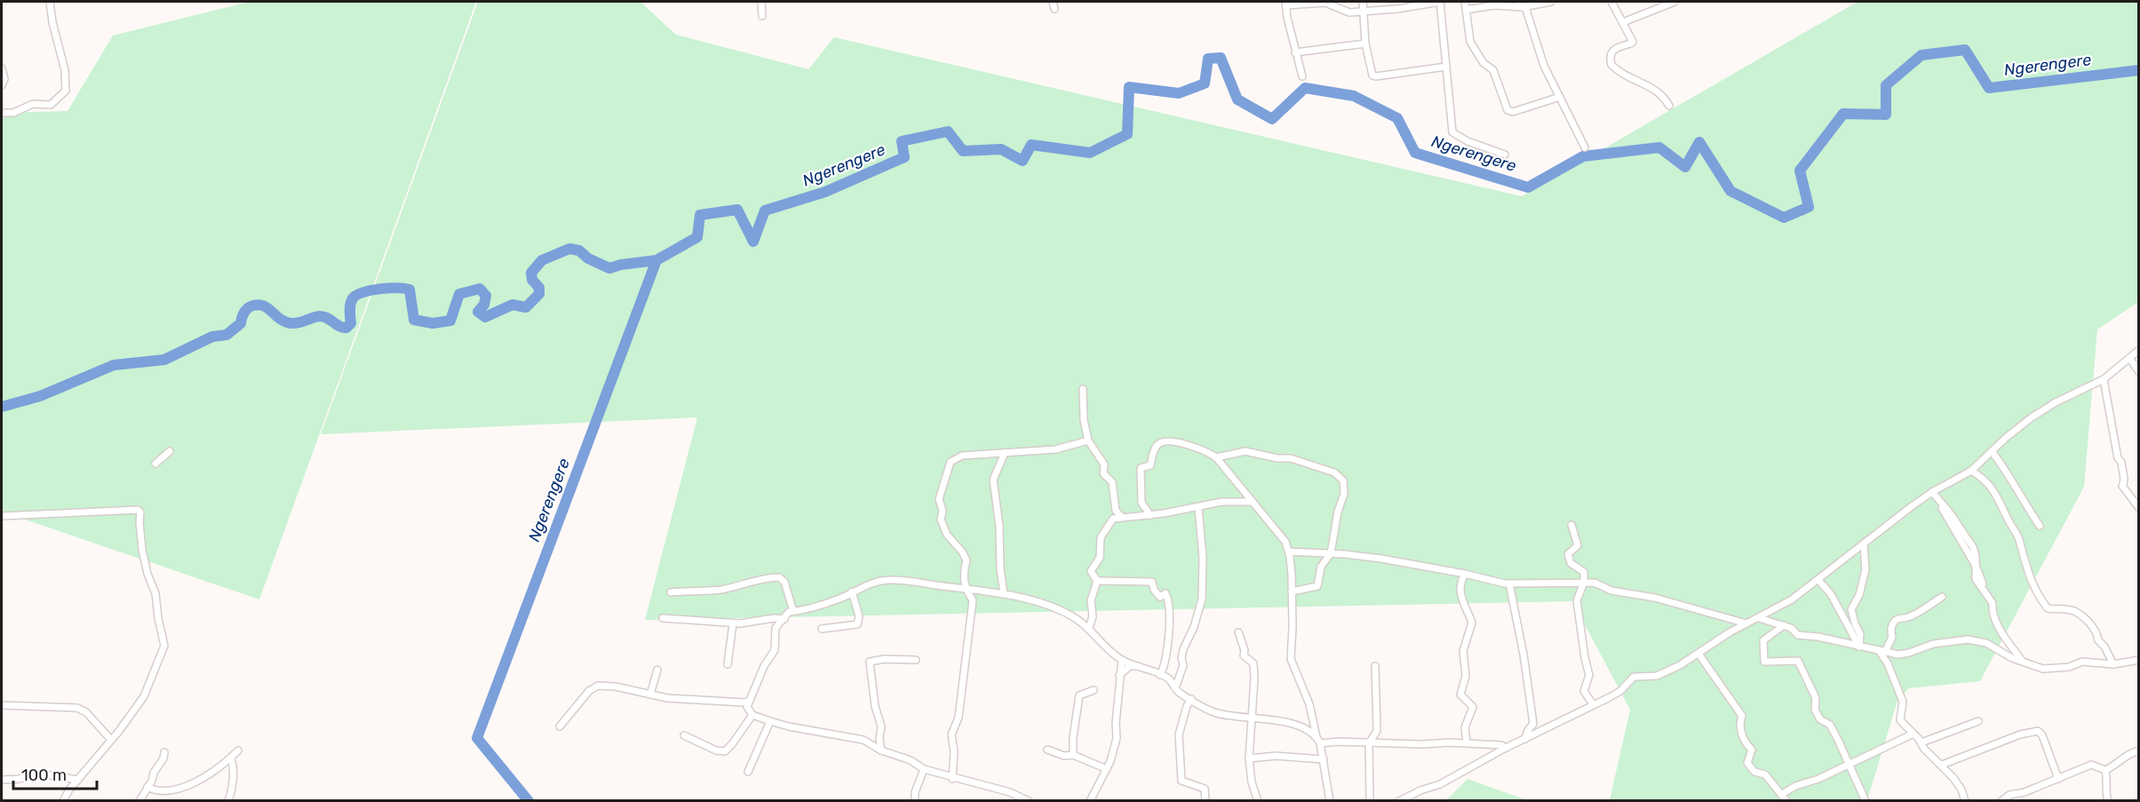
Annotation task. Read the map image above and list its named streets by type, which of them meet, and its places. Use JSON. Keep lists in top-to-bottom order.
{
  "water": ["Ngerengere"],
  "scale_bar": "100 m"
}
